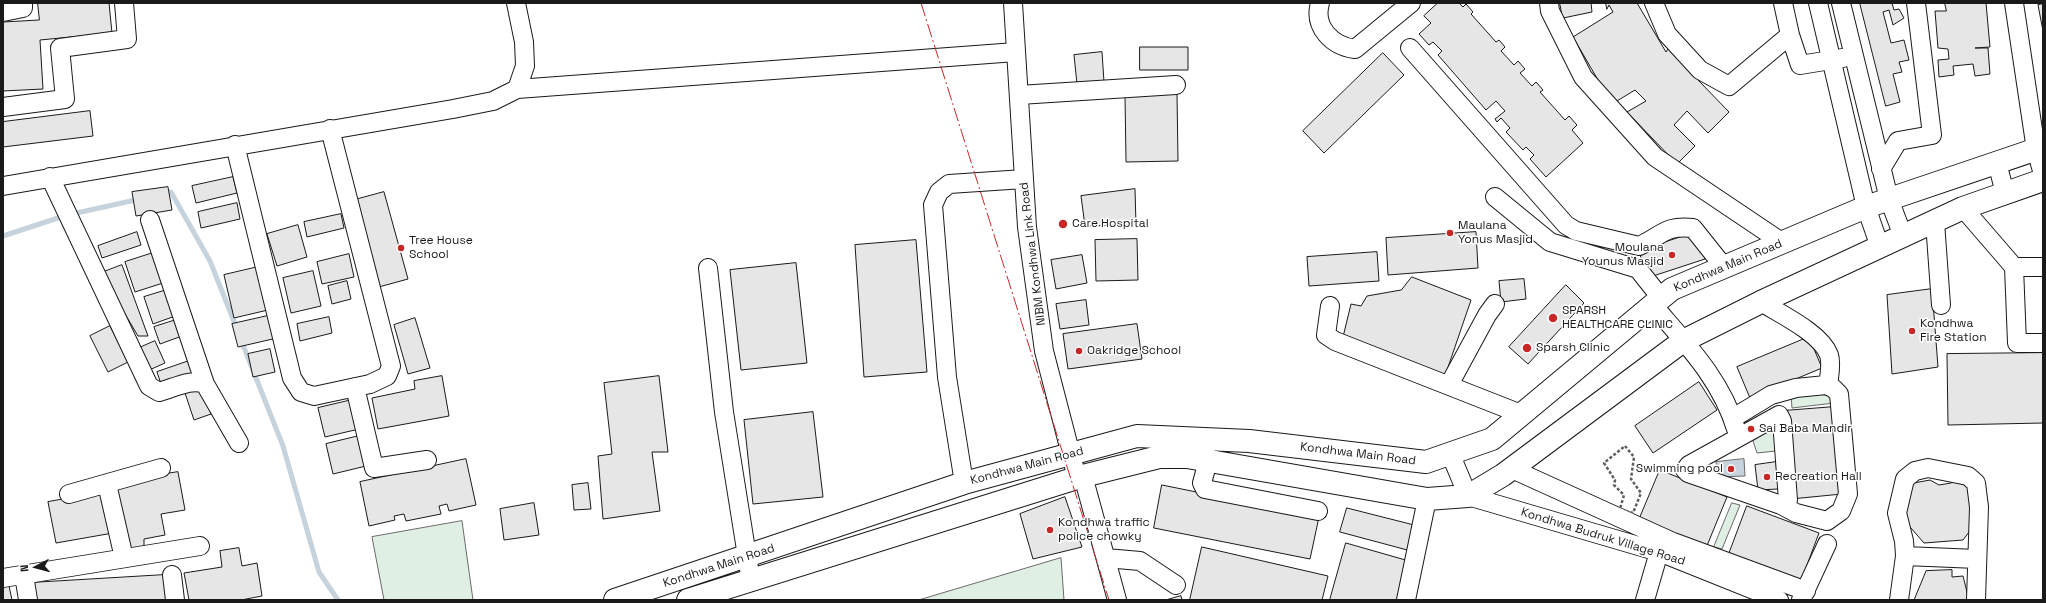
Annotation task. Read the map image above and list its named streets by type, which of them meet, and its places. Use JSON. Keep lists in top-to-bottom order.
{
  "streets": {
    "main road": ["Kondhwa Main Road"],
    "street": ["NIBM Kondhwa Link Road", "Kondhwa Budruk Village Road"]
  },
  "crossings": [
    ["NIBM Kondhwa Link Road", "Kondhwa Main Road"],
    ["Kondhwa Main Road", "Kondhwa Budruk Village Road"]
  ],
  "places": [
    "Care Hospital",
    "Maulana Yonus Masjid",
    "Tree House School",
    "Moulana Younus Masjid",
    "SPARSH HEALTHCARE CLINIC",
    "Kondhwa Fire Station",
    "Sparsh Clinic",
    "Oakridge School",
    "Sai Baba Mandir",
    "Swimming pool",
    "Recreation Hall",
    "Kondhwa traffic police chowky"
  ],
  "north": "left"
}
